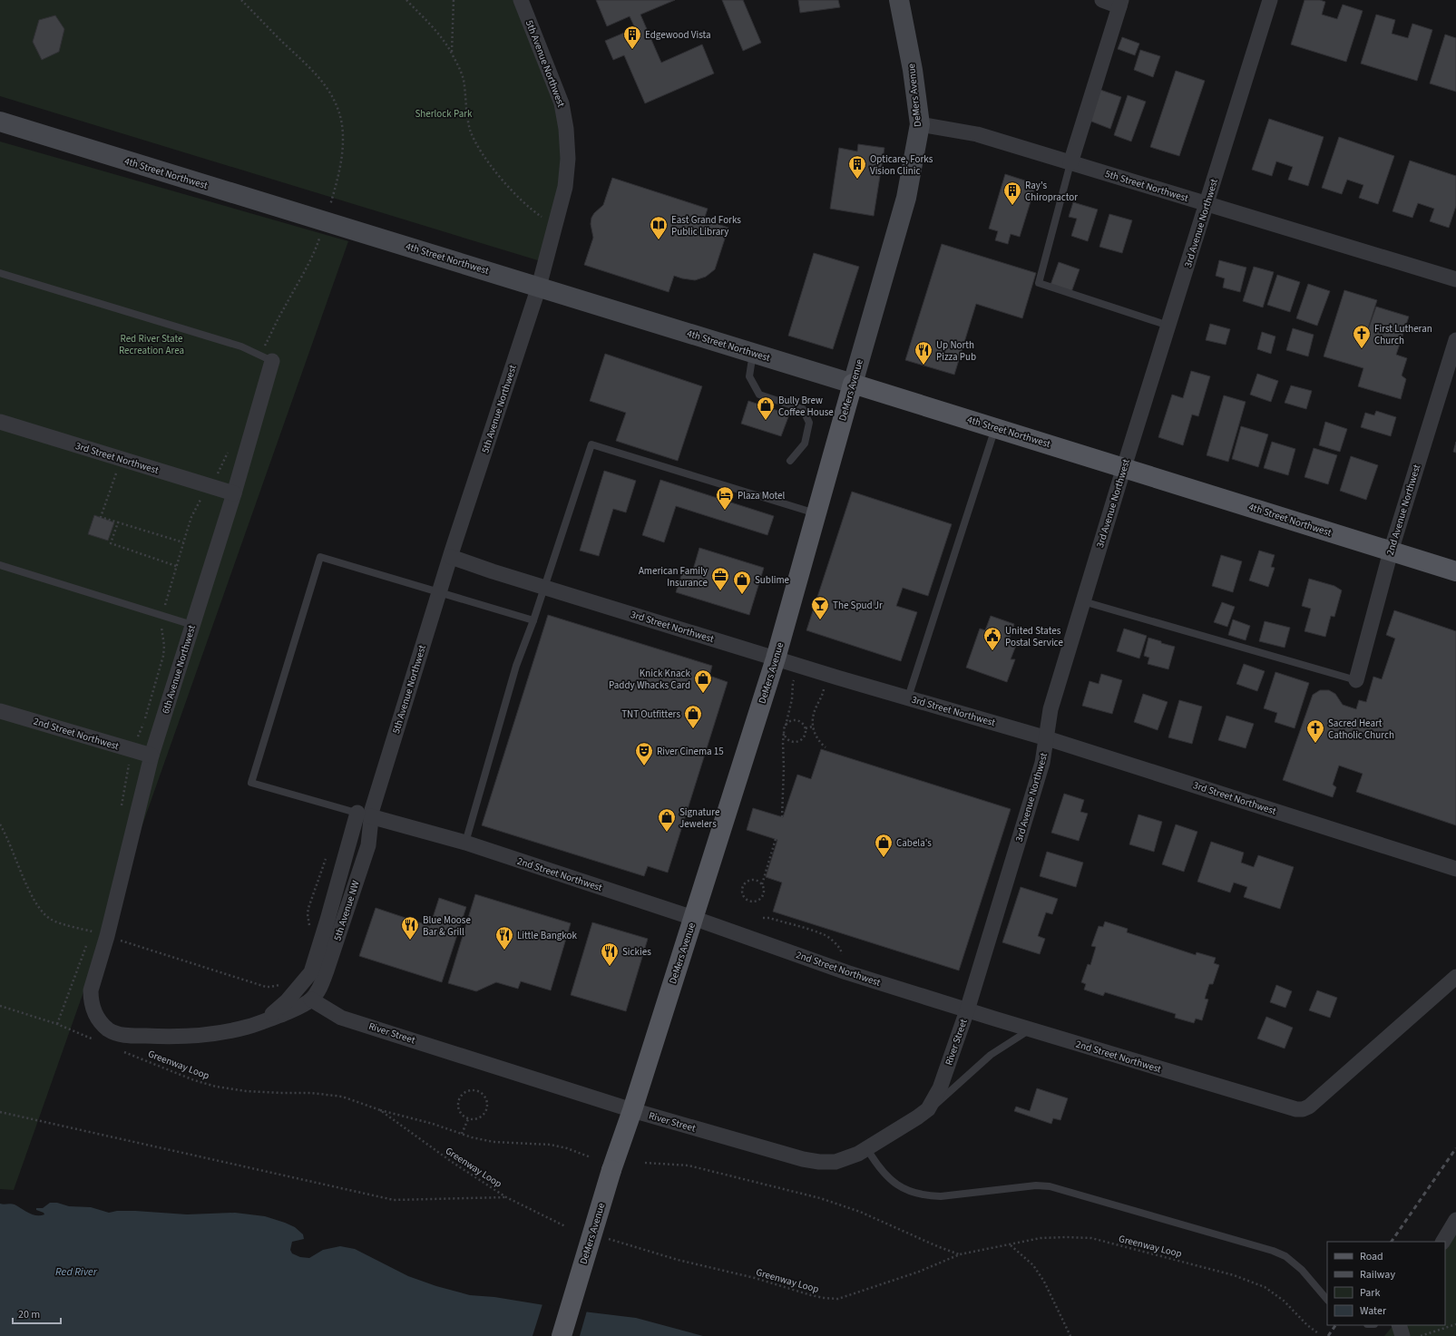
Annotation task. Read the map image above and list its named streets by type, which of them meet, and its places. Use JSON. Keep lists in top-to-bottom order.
{
  "streets": {
    "main road": ["DeMers Avenue", "4th Street Northwest"],
    "street": [
      "5th Avenue Northwest",
      "5th Street Northwest",
      "3rd Avenue Northwest",
      "3rd Street Northwest",
      "2nd Avenue Northwest",
      "6th Avenue Northwest",
      "2nd Street Northwest",
      "5th Avenue NW",
      "River Street"
    ],
    "path": ["Greenway Loop"]
  },
  "crossings": [
    ["5th Avenue Northwest", "4th Street Northwest"],
    ["5th Avenue Northwest", "3rd Street Northwest"],
    ["5th Avenue Northwest", "2nd Street Northwest"],
    ["5th Avenue Northwest", "5th Avenue NW"],
    ["DeMers Avenue", "4th Street Northwest"],
    ["DeMers Avenue", "5th Street Northwest"],
    ["DeMers Avenue", "3rd Street Northwest"],
    ["DeMers Avenue", "2nd Street Northwest"],
    ["DeMers Avenue", "River Street"],
    ["4th Street Northwest", "3rd Avenue Northwest"],
    ["4th Street Northwest", "2nd Avenue Northwest"],
    ["5th Street Northwest", "3rd Avenue Northwest"],
    ["3rd Avenue Northwest", "3rd Street Northwest"],
    ["3rd Avenue Northwest", "2nd Street Northwest"],
    ["3rd Avenue Northwest", "River Street"],
    ["3rd Street Northwest", "6th Avenue Northwest"],
    ["6th Avenue Northwest", "2nd Street Northwest"],
    ["6th Avenue Northwest", "5th Avenue NW"],
    ["6th Avenue Northwest", "River Street"],
    ["2nd Street Northwest", "5th Avenue NW"],
    ["2nd Street Northwest", "River Street"],
    ["5th Avenue NW", "River Street"]
  ],
  "water": ["Red River"],
  "parks": ["Sherlock Park", "Red River State Recreation Area"],
  "places": {
    "building": ["Edgewood Vista", "Opticare, Forks Vision Clinic", "Ray's Chiropractor"],
    "library": ["East Grand Forks Public Library"],
    "church": ["First Lutheran Church", "Sacred Heart Catholic Church"],
    "restaurant": [
      "Up North Pizza Pub",
      "Blue Moose Bar & Grill",
      "Little Bangkok",
      "Sickies"
    ],
    "shop": [
      "Bully Brew Coffee House",
      "Sublime",
      "Knick Knack Paddy Whacks Card",
      "TNT Outfitters",
      "Signature Jewelers",
      "Cabela's"
    ],
    "hotel": ["Plaza Motel"],
    "office": ["American Family Insurance"],
    "bar": ["The Spud Jr"],
    "public building": ["United States Postal Service"],
    "theatre": ["River Cinema 15"]
  },
  "legend": [
    "Road",
    "Railway",
    "Park",
    "Water"
  ],
  "scale_bar": "20 m"
}
